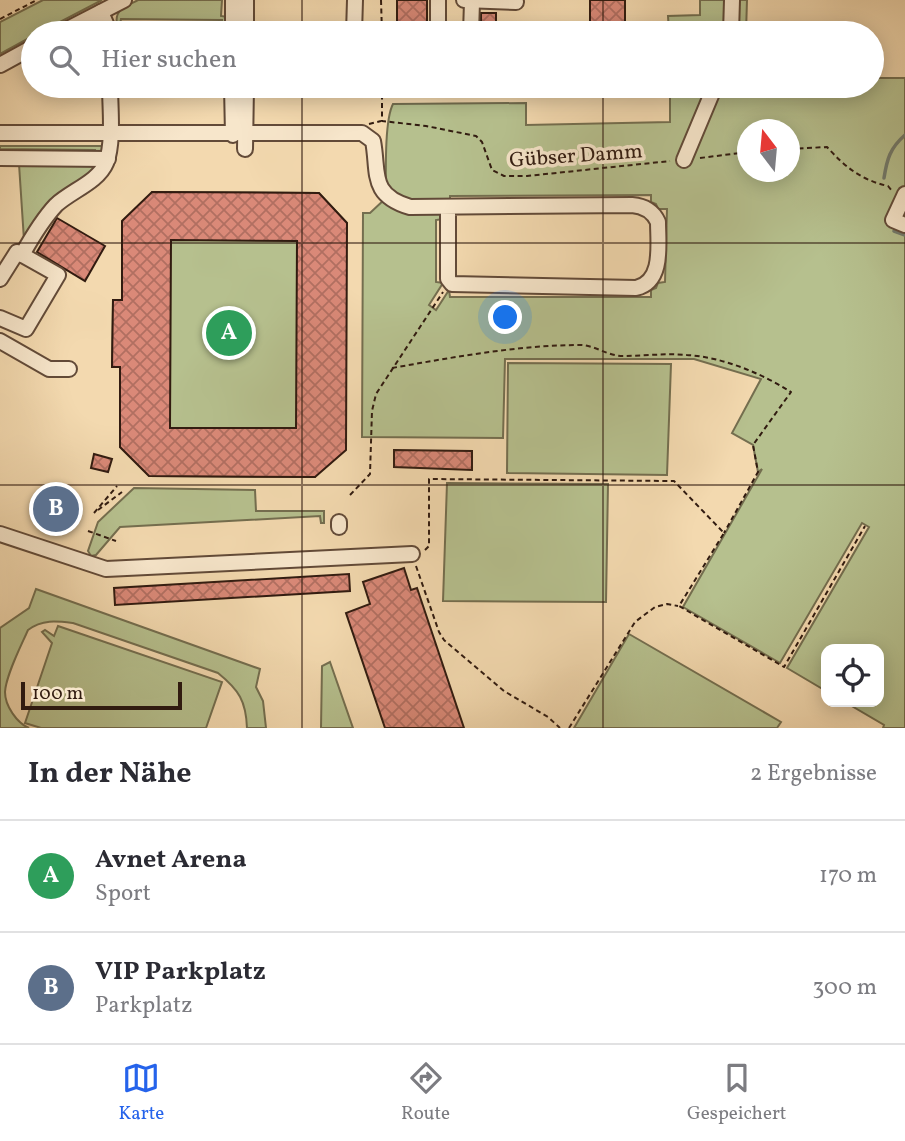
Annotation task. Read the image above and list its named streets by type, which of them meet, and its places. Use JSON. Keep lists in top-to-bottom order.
{
  "streets": {
    "path": ["Gübser Damm"]
  },
  "scale_bar": "100 m",
  "north": "top",
  "page": {
    "search": "Hier suchen",
    "pins": ["A", "B"],
    "scale": "100 m",
    "heading": ["In der Nähe", "2 Ergebnisse"],
    "list": [
      {
        "mark": "A",
        "name": "Avnet Arena",
        "note": "Sport",
        "value": "170 m"
      },
      {
        "mark": "B",
        "name": "VIP Parkplatz",
        "note": "Parkplatz",
        "value": "300 m"
      }
    ],
    "nav": ["Karte", "Route", "Gespeichert"]
  }
}
